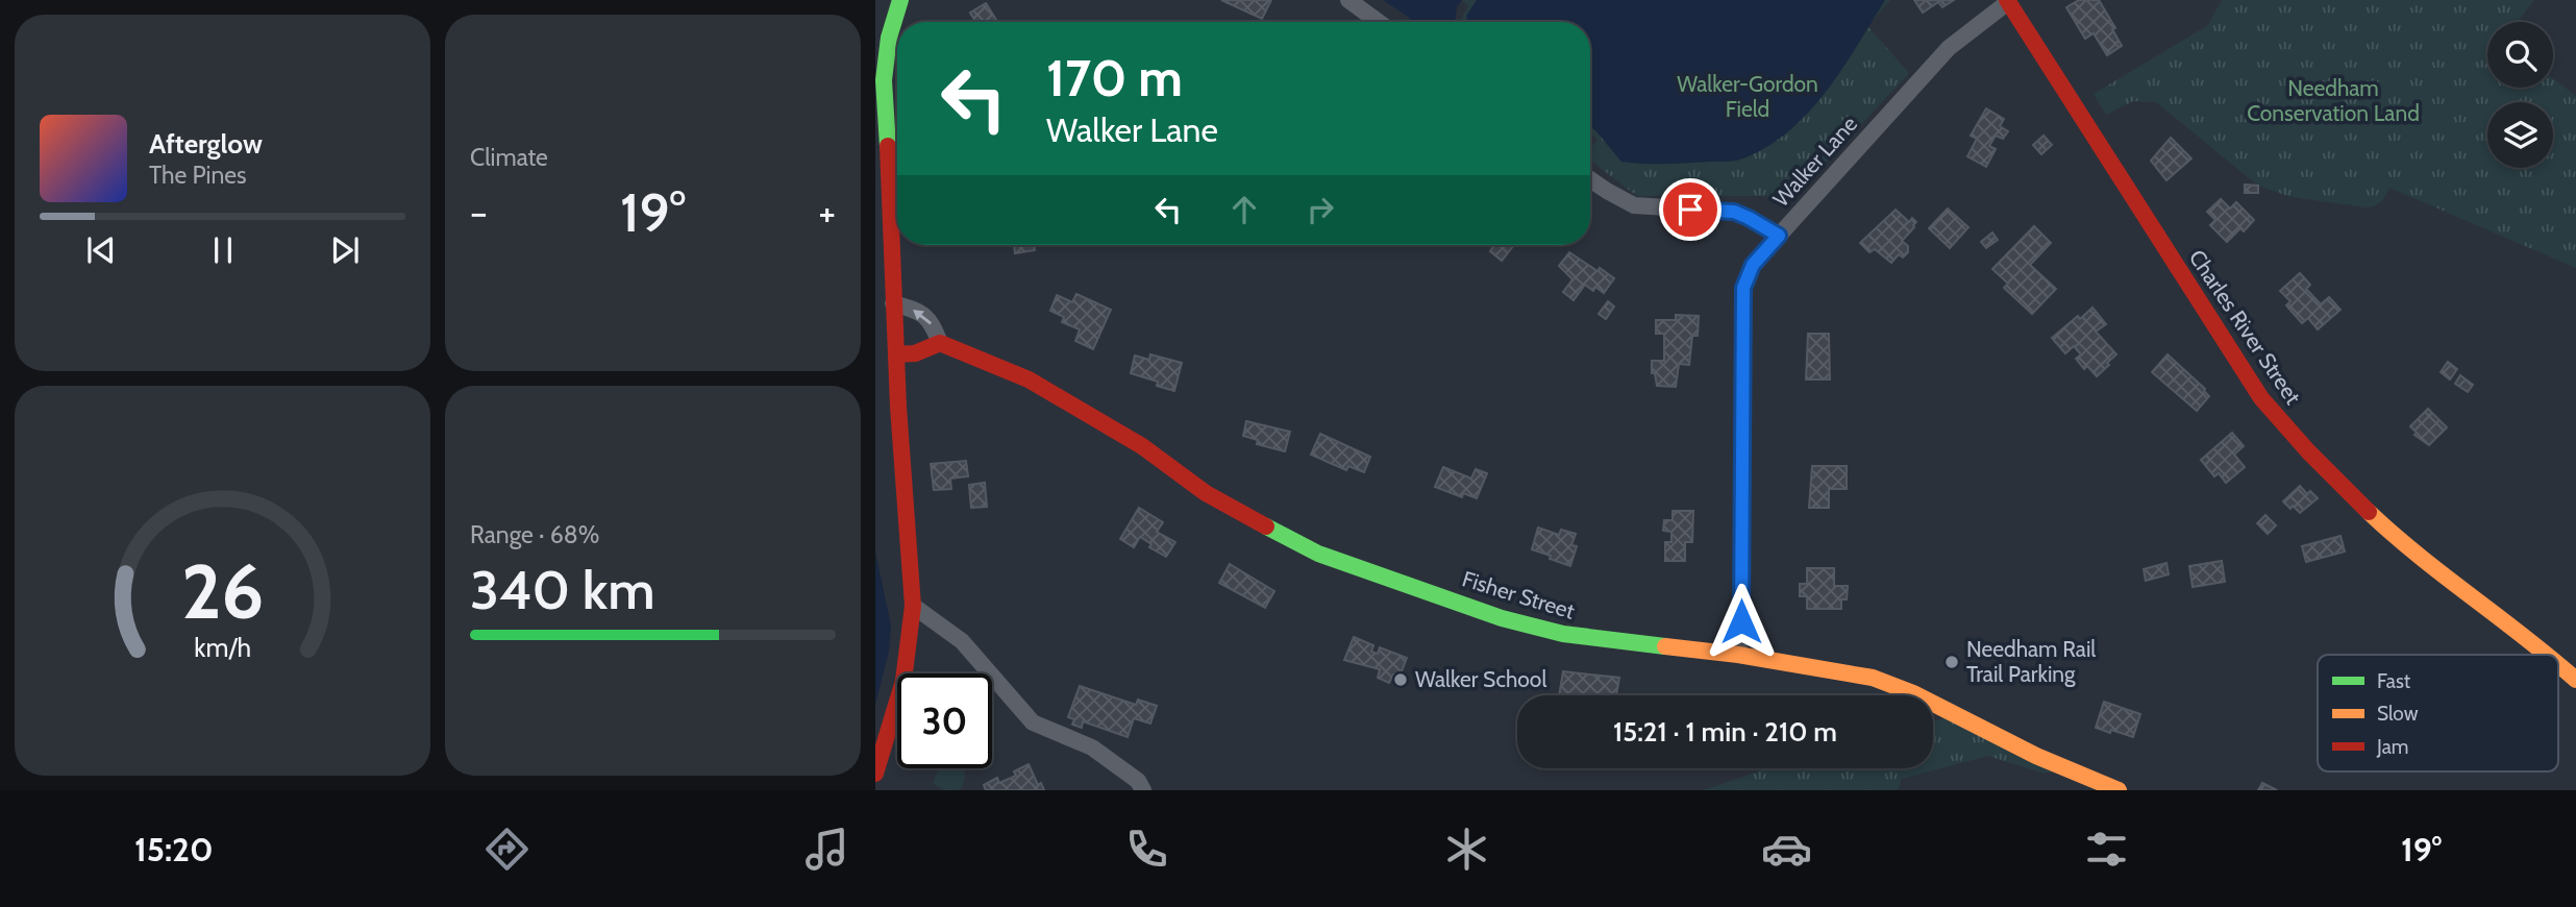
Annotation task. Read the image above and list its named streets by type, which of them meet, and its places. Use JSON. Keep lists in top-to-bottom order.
{
  "streets": {
    "street": ["Walker Lane", "Charles River Street", "Fisher Street"]
  },
  "crossings": [
    ["Walker Lane", "Charles River Street"]
  ],
  "parks": ["Walker-Gordon Field", "Needham Conservation Land"],
  "places": ["Needham Rail Trail Parking", "Walker School"],
  "legend": ["Fast", "Slow", "Jam"],
  "page": {
    "tile": [
      "Climate",
      ["Range · 68%", "340 km"]
    ],
    "turn": ["170 m", "Walker Lane"],
    "song": ["Afterglow", "The Pines"],
    "heat": ["−", "19°", "+"],
    "limit": "30",
    "trip": "15:21 · 1 min · 210 m",
    "tabs": ["15:20", "19°"],
    "gauge": ["26", "km/h"]
  }
}
